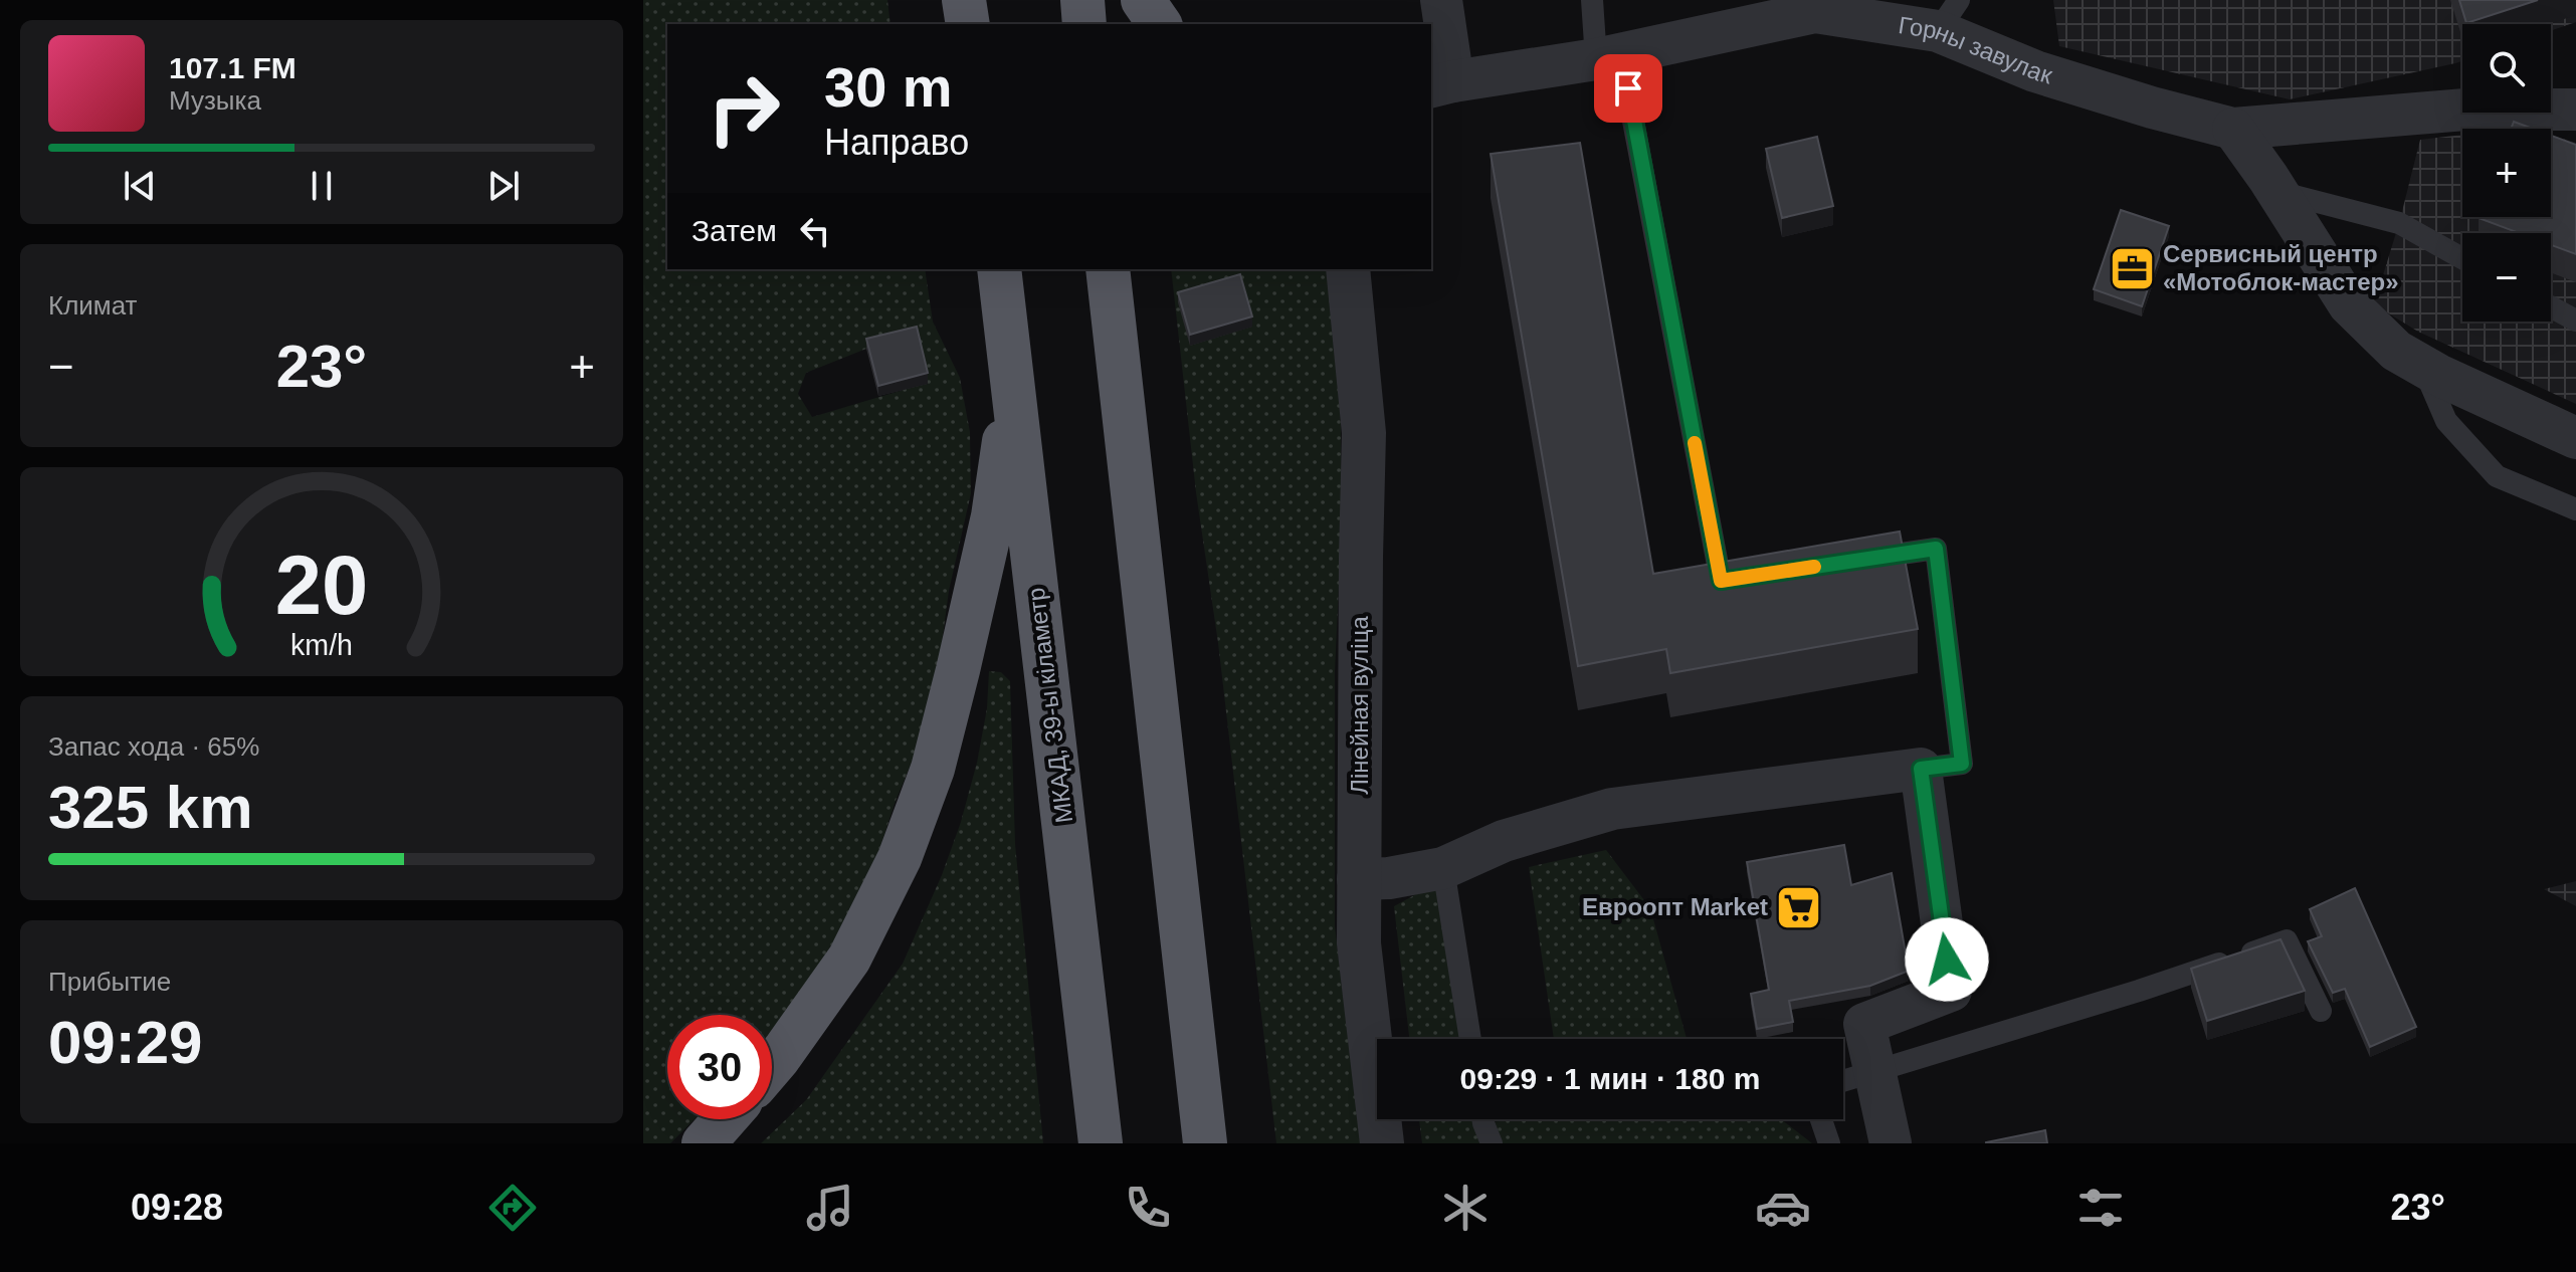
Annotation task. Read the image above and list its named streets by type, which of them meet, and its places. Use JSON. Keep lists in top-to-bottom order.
{
  "streets": {
    "highway": ["МКАД, 39-ы кіламетр"],
    "street": ["Горны завулак", "Лінейная вуліца"]
  },
  "places": {
    "office": ["Сервисный центр «Мотоблок-мастер»"],
    "supermarket": ["Евроопт Market"]
  },
  "page": {
    "map_buttons": ["+", "−"],
    "turn": ["30 m", "Направо"],
    "song": ["107.1 FM", "Музыка"],
    "then": "Затем",
    "tile": [
      "Климат",
      ["Запас хода · 65%", "325 km"],
      ["Прибытие", "09:29"]
    ],
    "heat": ["−", "23°", "+"],
    "limit": "30",
    "trip": "09:29 · 1 мин · 180 m",
    "tabs": ["09:28", "23°"],
    "gauge": ["20", "km/h"]
  }
}
